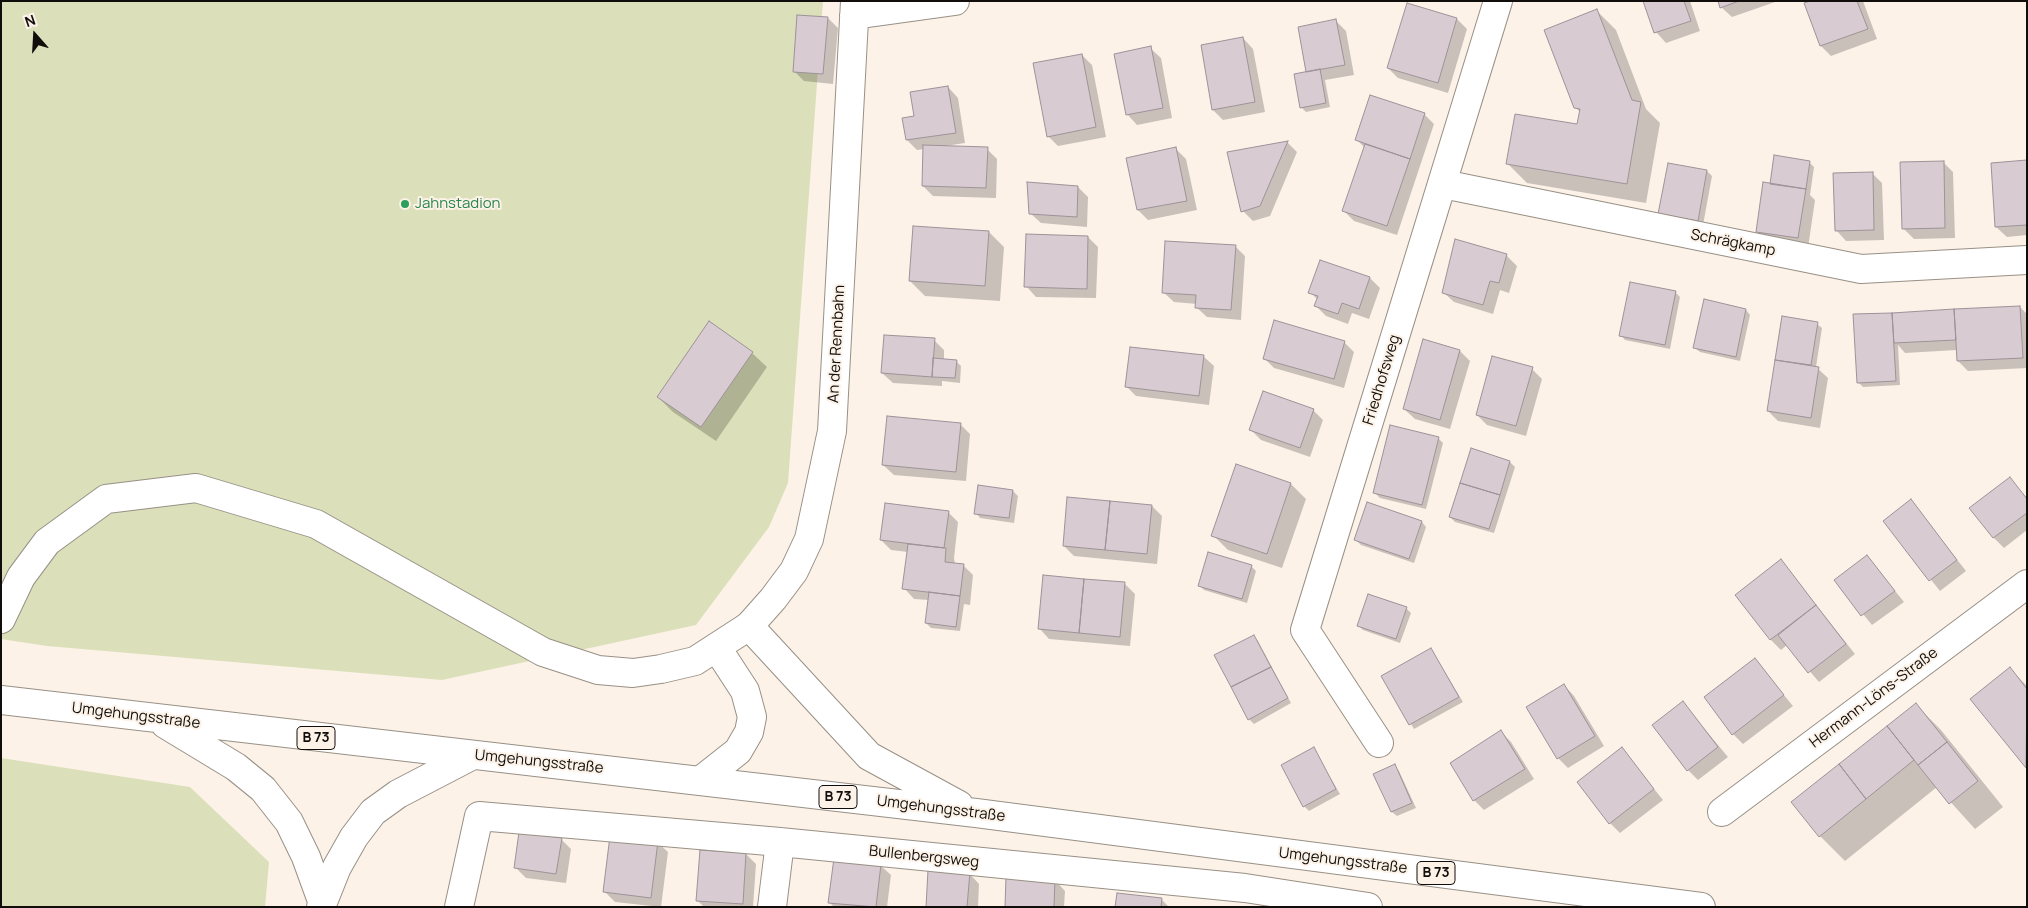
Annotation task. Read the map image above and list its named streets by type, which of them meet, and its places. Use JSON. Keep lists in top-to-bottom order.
{
  "streets": {
    "street": [
      "Schrägkamp",
      "An der Rennbahn",
      "Friedhofsweg",
      "Hermann-Löns-Straße",
      "Umgehungsstraße",
      "B 73",
      "Bullenbergsweg"
    ]
  },
  "crossings": [
    ["Schrägkamp", "Friedhofsweg"]
  ],
  "places": ["Jahnstadion"],
  "north": "top"
}
